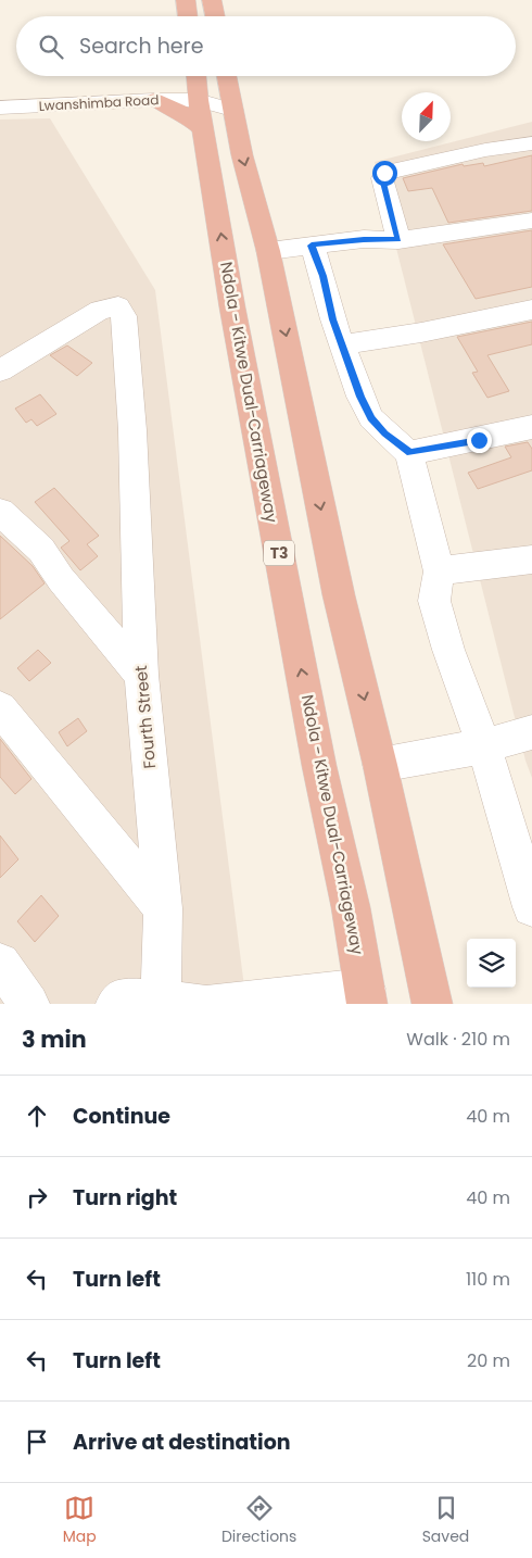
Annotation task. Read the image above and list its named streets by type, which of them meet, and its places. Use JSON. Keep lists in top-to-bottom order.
{
  "streets": {
    "highway": ["Ndola - Kitwe Dual-Carriageway", "T3"],
    "street": ["Lwanshimba Road", "Fourth Street"]
  },
  "crossings": [
    ["Lwanshimba Road", "Ndola - Kitwe Dual-Carriageway"],
    ["Lwanshimba Road", "T3"],
    ["Ndola - Kitwe Dual-Carriageway", "T3"]
  ],
  "north": "top right",
  "page": {
    "search": "Search here",
    "heading": ["3 min", "Walk · 210 m"],
    "list": [
      ["Continue", "40 m"],
      ["Turn right", "40 m"],
      ["Turn left", "110 m"],
      ["Turn left", "20 m"],
      "Arrive at destination"
    ],
    "nav": ["Map", "Directions", "Saved"]
  }
}
